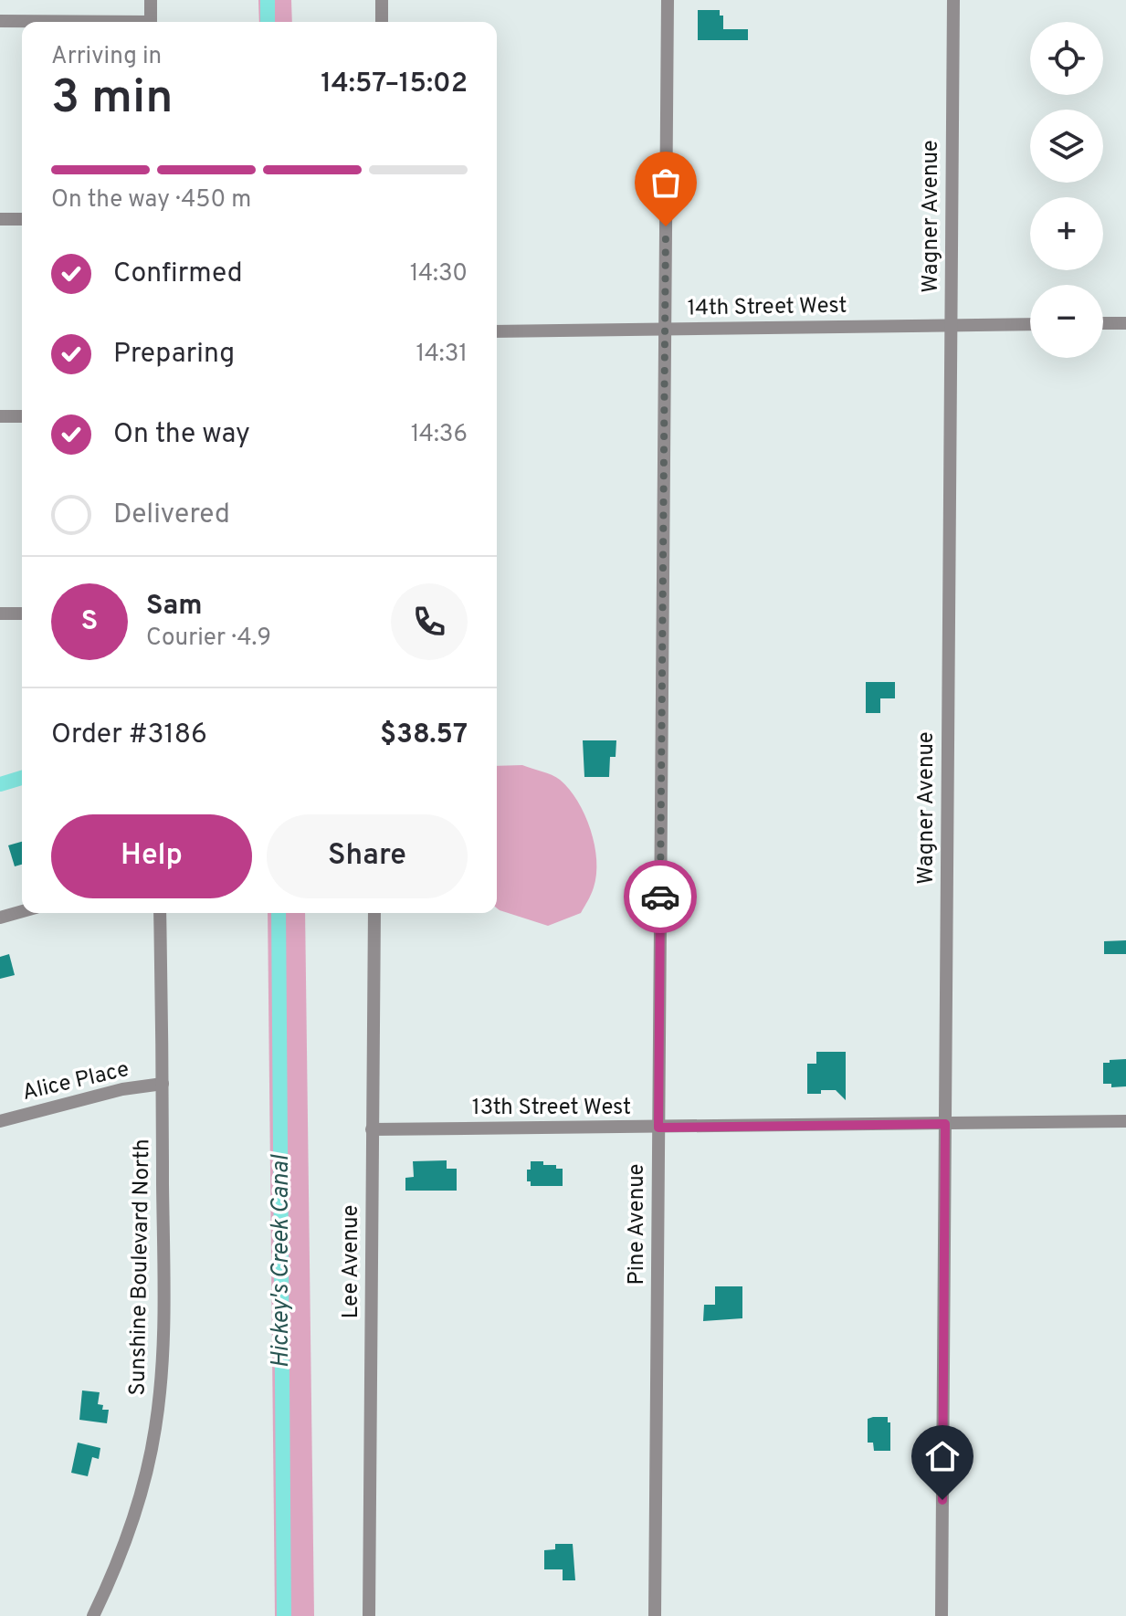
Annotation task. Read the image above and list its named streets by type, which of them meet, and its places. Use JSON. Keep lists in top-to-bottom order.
{
  "streets": {
    "street": [
      "Wagner Avenue",
      "14th Street West",
      "Alice Place",
      "13th Street West",
      "Pine Avenue",
      "Lee Avenue",
      "Sunshine Boulevard North"
    ]
  },
  "crossings": [
    ["Wagner Avenue", "14th Street West"],
    ["Wagner Avenue", "13th Street West"],
    ["14th Street West", "Pine Avenue"],
    ["Alice Place", "Sunshine Boulevard North"],
    ["13th Street West", "Pine Avenue"],
    ["13th Street West", "Lee Avenue"]
  ],
  "water": ["Hickey's Creek Canal"],
  "page": {
    "map_buttons": ["+", "−"],
    "heading": ["3 min", "Arriving in", "14:57–15:02"],
    "panel": [
      "Sam",
      "Courier · 4.9",
      "Order #3186",
      "$38.57"
    ],
    "bar": "On the way · 450 m",
    "list": [
      ["Confirmed", "14:30"],
      ["Preparing", "14:31"],
      ["On the way", "14:36"],
      "Delivered"
    ],
    "round": "S",
    "buttons": ["Help", "Share"]
  }
}
